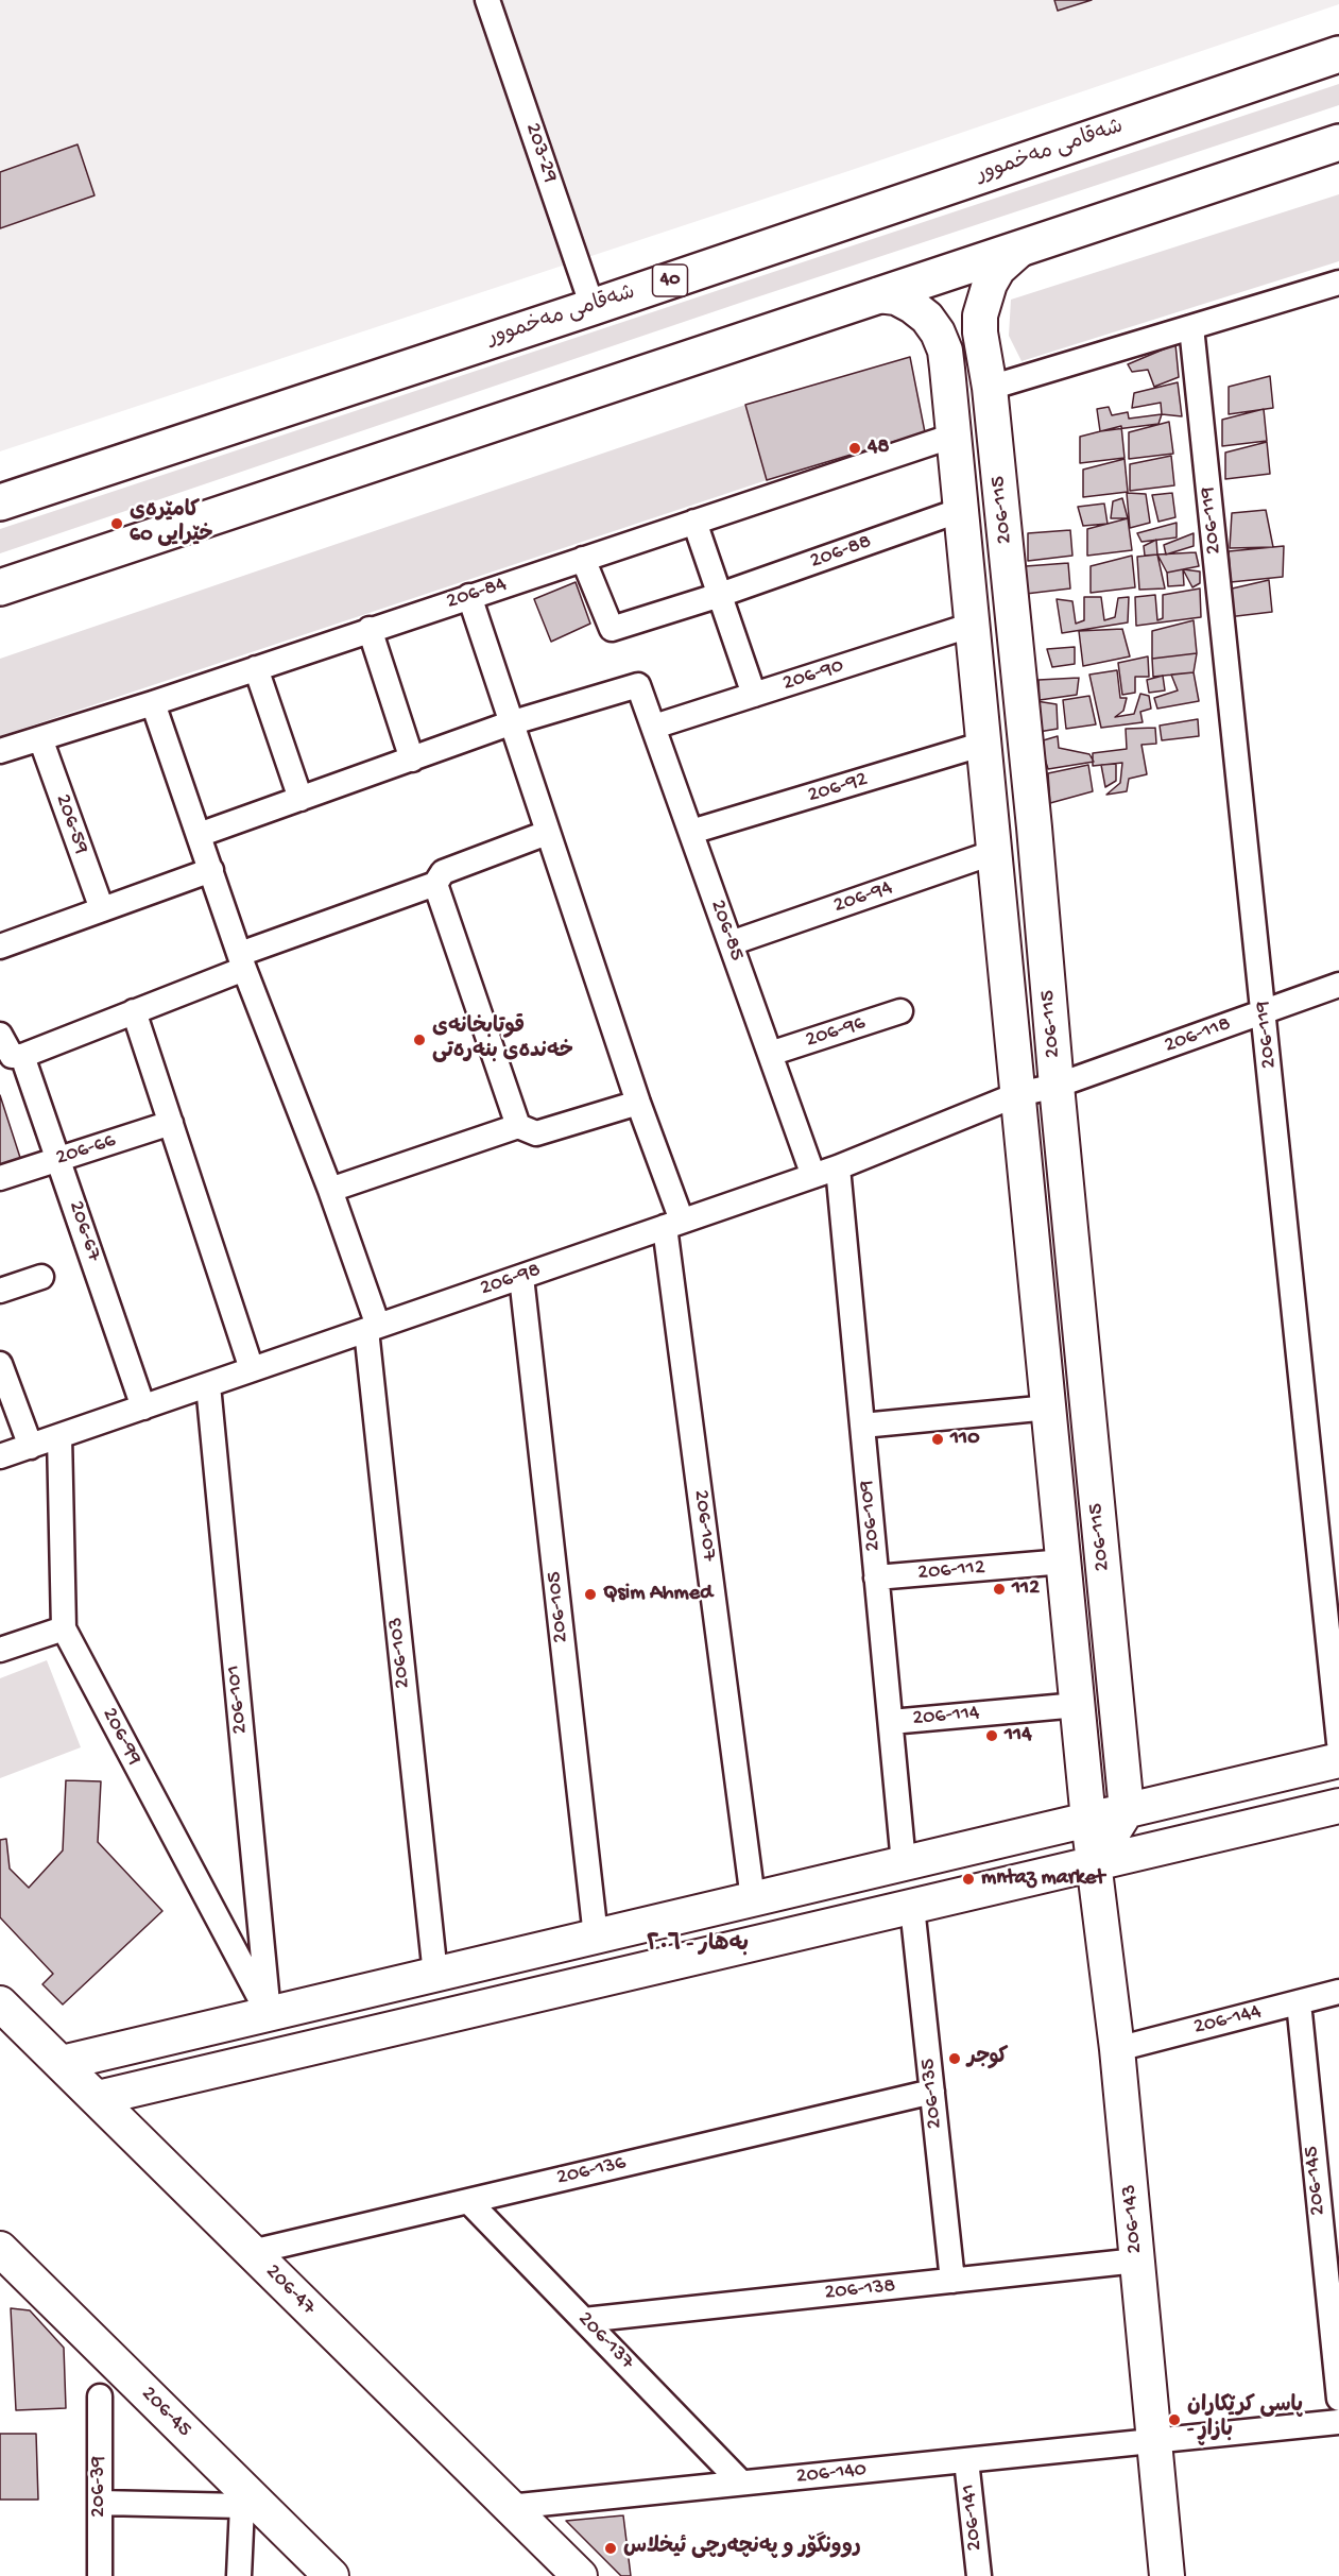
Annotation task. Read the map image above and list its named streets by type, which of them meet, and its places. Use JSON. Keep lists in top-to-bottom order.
{
  "streets": {
    "highway": ["شەقامی مەخموور", "40"],
    "street": [
      "203-29",
      "206-115",
      "206-119",
      "206-88",
      "206-84",
      "206-90",
      "206-92",
      "206-59",
      "206-94",
      "206-85",
      "206-96",
      "206-118",
      "206-66",
      "206-67",
      "206-98",
      "206-109",
      "206-107",
      "206-112",
      "206-105",
      "206-103",
      "206-101",
      "206-114",
      "206-99",
      "206-144",
      "206-135",
      "206-136",
      "206-145",
      "206-143",
      "206-47",
      "206-138",
      "206-137",
      "206-45",
      "206-140",
      "206-39",
      "206-141"
    ]
  },
  "crossings": [
    ["شەقامی مەخموور", "203-29"],
    ["206-115", "206-88"],
    ["206-115", "206-84"],
    ["206-115", "206-90"],
    ["206-115", "206-92"],
    ["206-115", "206-94"],
    ["206-115", "206-118"],
    ["206-115", "206-98"],
    ["206-115", "206-112"],
    ["206-115", "206-114"],
    ["206-115", "206-143"],
    ["206-119", "206-118"],
    ["206-88", "206-84"],
    ["206-84", "206-59"],
    ["206-84", "206-107"],
    ["206-84", "206-103"],
    ["206-90", "206-85"],
    ["206-92", "206-85"],
    ["206-94", "206-85"],
    ["206-85", "206-96"],
    ["206-85", "206-98"],
    ["206-85", "206-107"],
    ["206-118", "206-98"],
    ["206-66", "206-67"],
    ["206-67", "206-98"],
    ["206-98", "206-109"],
    ["206-98", "206-107"],
    ["206-98", "206-105"],
    ["206-98", "206-103"],
    ["206-98", "206-101"],
    ["206-98", "206-99"],
    ["206-109", "206-112"],
    ["206-109", "206-114"],
    ["206-101", "206-99"],
    ["206-144", "206-145"],
    ["206-144", "206-143"],
    ["206-135", "206-136"],
    ["206-135", "206-138"],
    ["206-136", "206-47"],
    ["206-136", "206-137"],
    ["206-143", "206-138"],
    ["206-143", "206-140"],
    ["206-47", "206-140"],
    ["206-138", "206-137"],
    ["206-137", "206-140"],
    ["206-140", "206-141"]
  ],
  "districts": ["بەهار - ٢٠٦"],
  "places": [
    "48",
    "کامێرەی خێرایی 60",
    "قوتابخانەی خەندەی بنەرەتی",
    "110",
    "112",
    "Qsim Ahmed",
    "114",
    "mntaz market",
    "كوجر",
    "پاسی کرێکاران - بازاڕ",
    "روونگۆر و په‌نچه‌رچی ئیخلاس"
  ]
}
